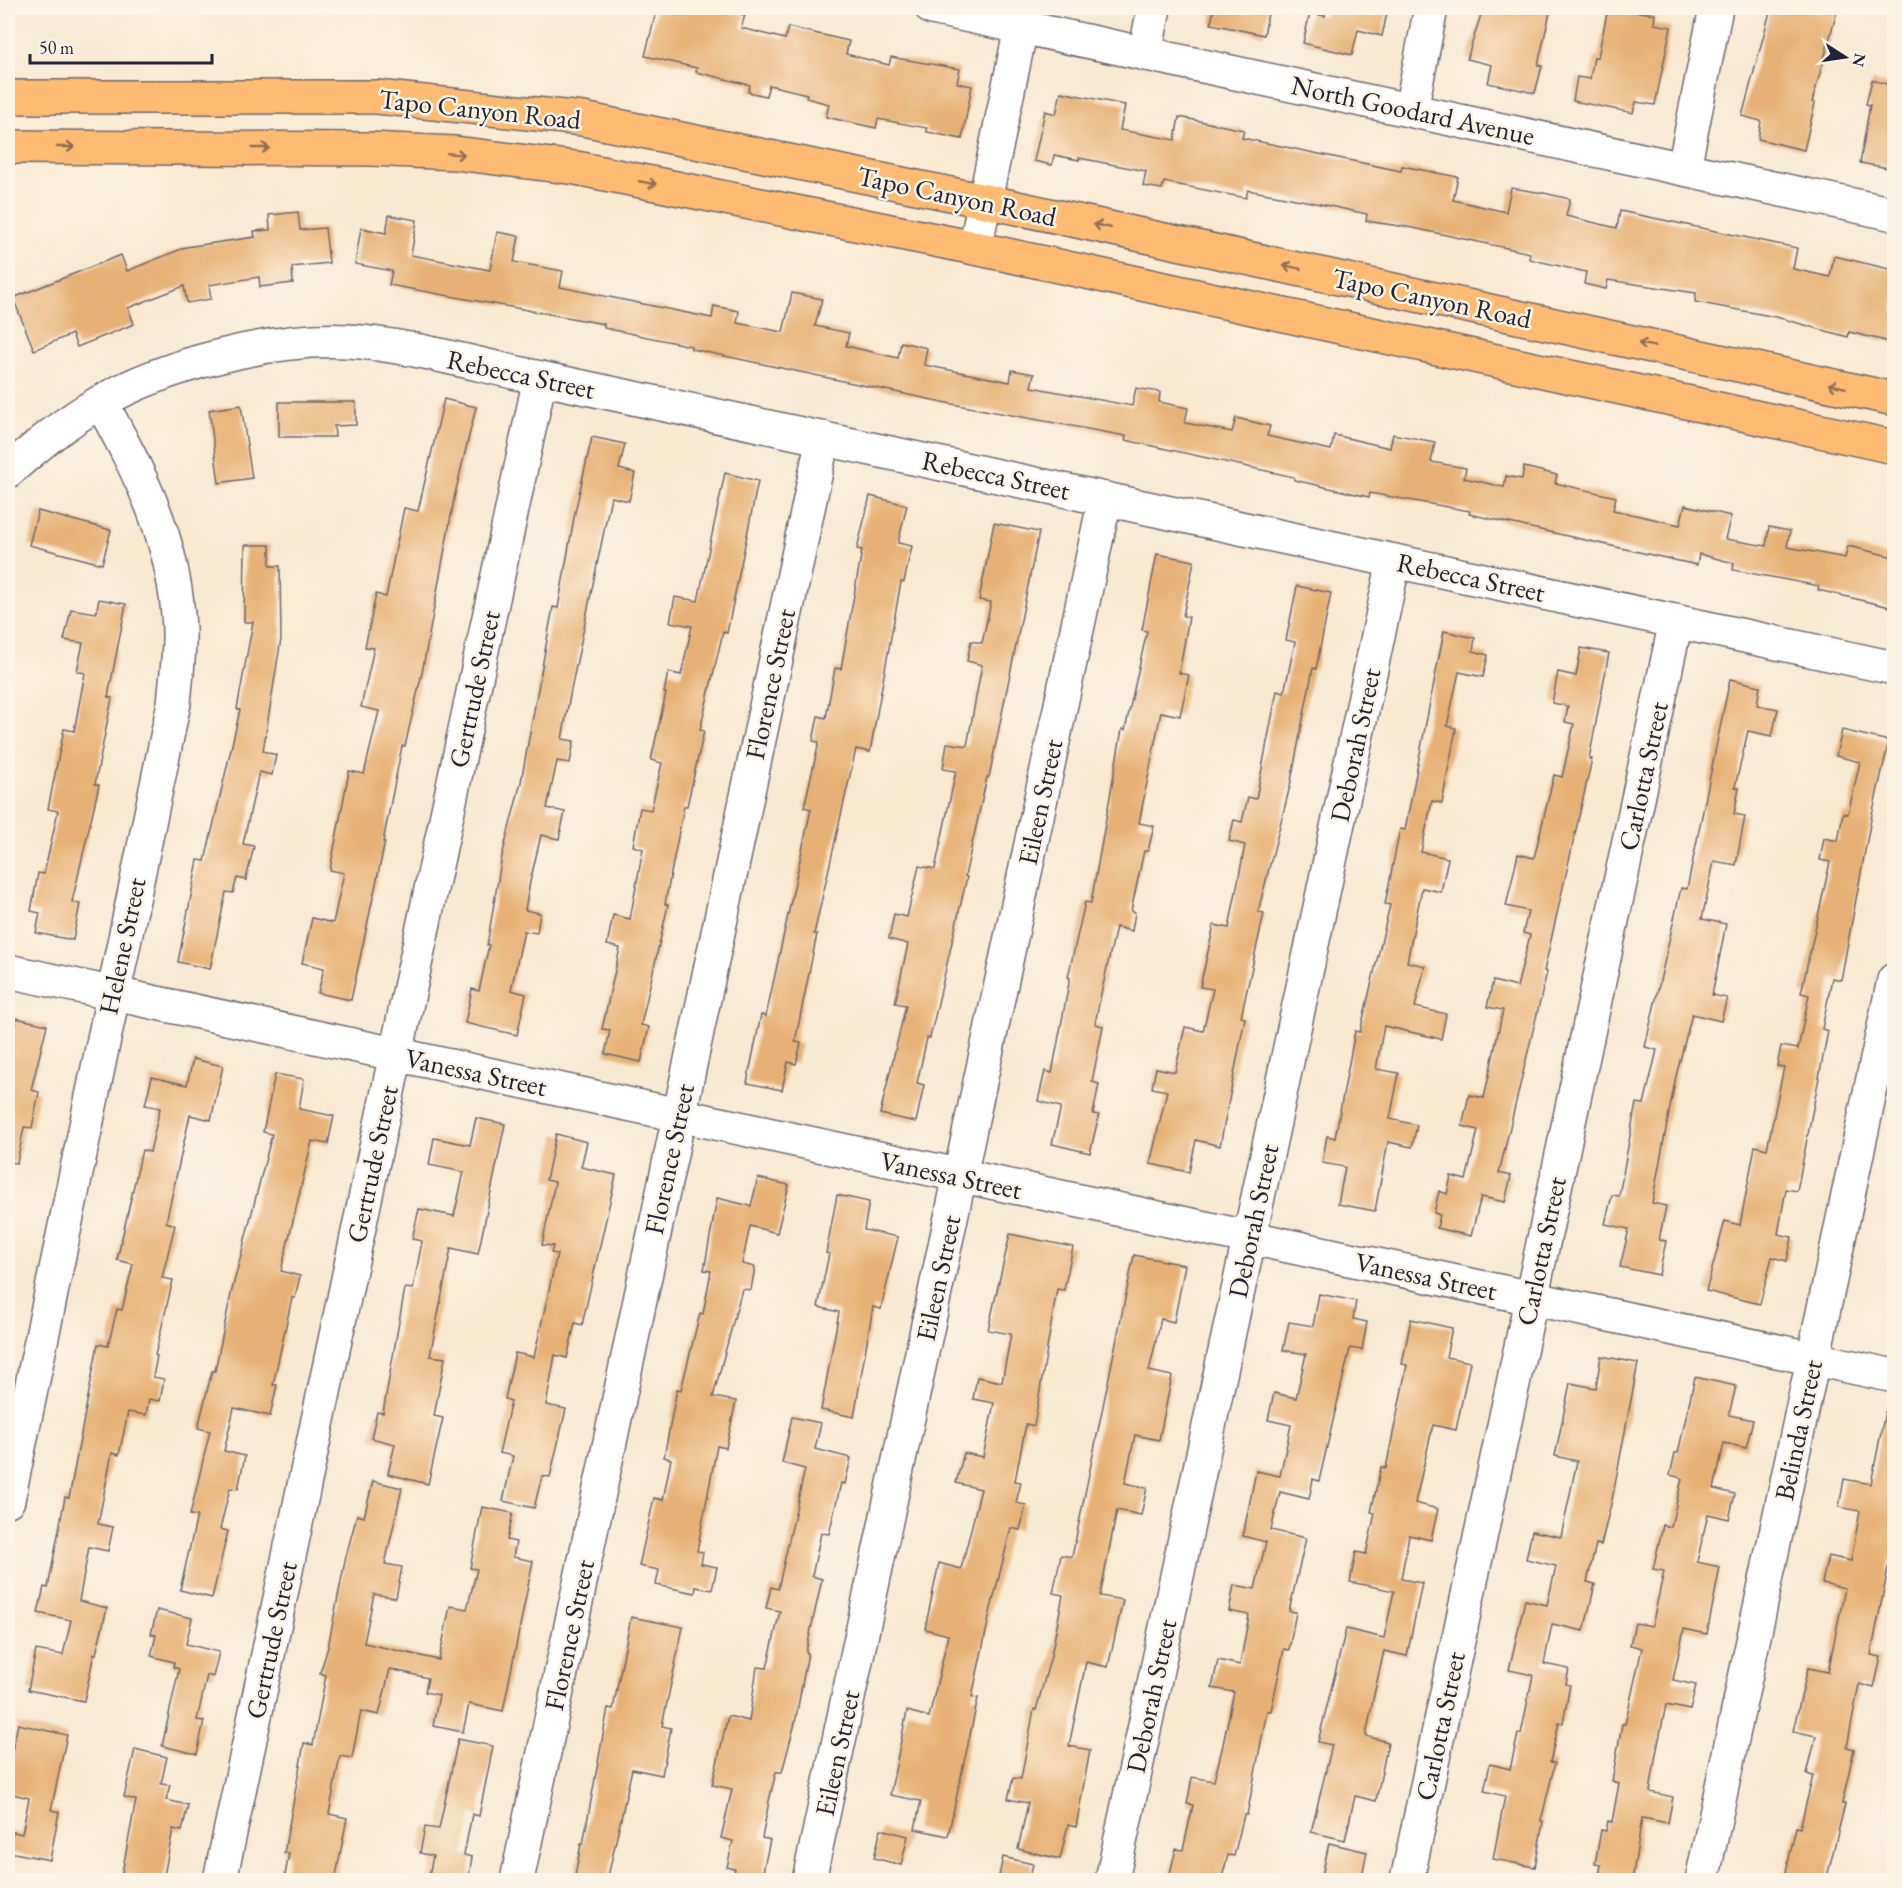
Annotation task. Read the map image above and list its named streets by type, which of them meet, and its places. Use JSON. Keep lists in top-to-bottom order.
{
  "streets": {
    "main road": ["Tapo Canyon Road"],
    "street": [
      "North Goodard Avenue",
      "Rebecca Street",
      "Florence Street",
      "Gertrude Street",
      "Deborah Street",
      "Carlotta Street",
      "Eileen Street",
      "Helene Street",
      "Vanessa Street",
      "Belinda Street"
    ]
  },
  "crossings": [
    ["Rebecca Street", "Florence Street"],
    ["Rebecca Street", "Gertrude Street"],
    ["Rebecca Street", "Deborah Street"],
    ["Rebecca Street", "Carlotta Street"],
    ["Rebecca Street", "Eileen Street"],
    ["Rebecca Street", "Helene Street"],
    ["Florence Street", "Vanessa Street"],
    ["Gertrude Street", "Vanessa Street"],
    ["Deborah Street", "Vanessa Street"],
    ["Carlotta Street", "Vanessa Street"],
    ["Eileen Street", "Vanessa Street"],
    ["Helene Street", "Vanessa Street"],
    ["Vanessa Street", "Belinda Street"]
  ],
  "scale_bar": "50 m",
  "north": "right"
}
